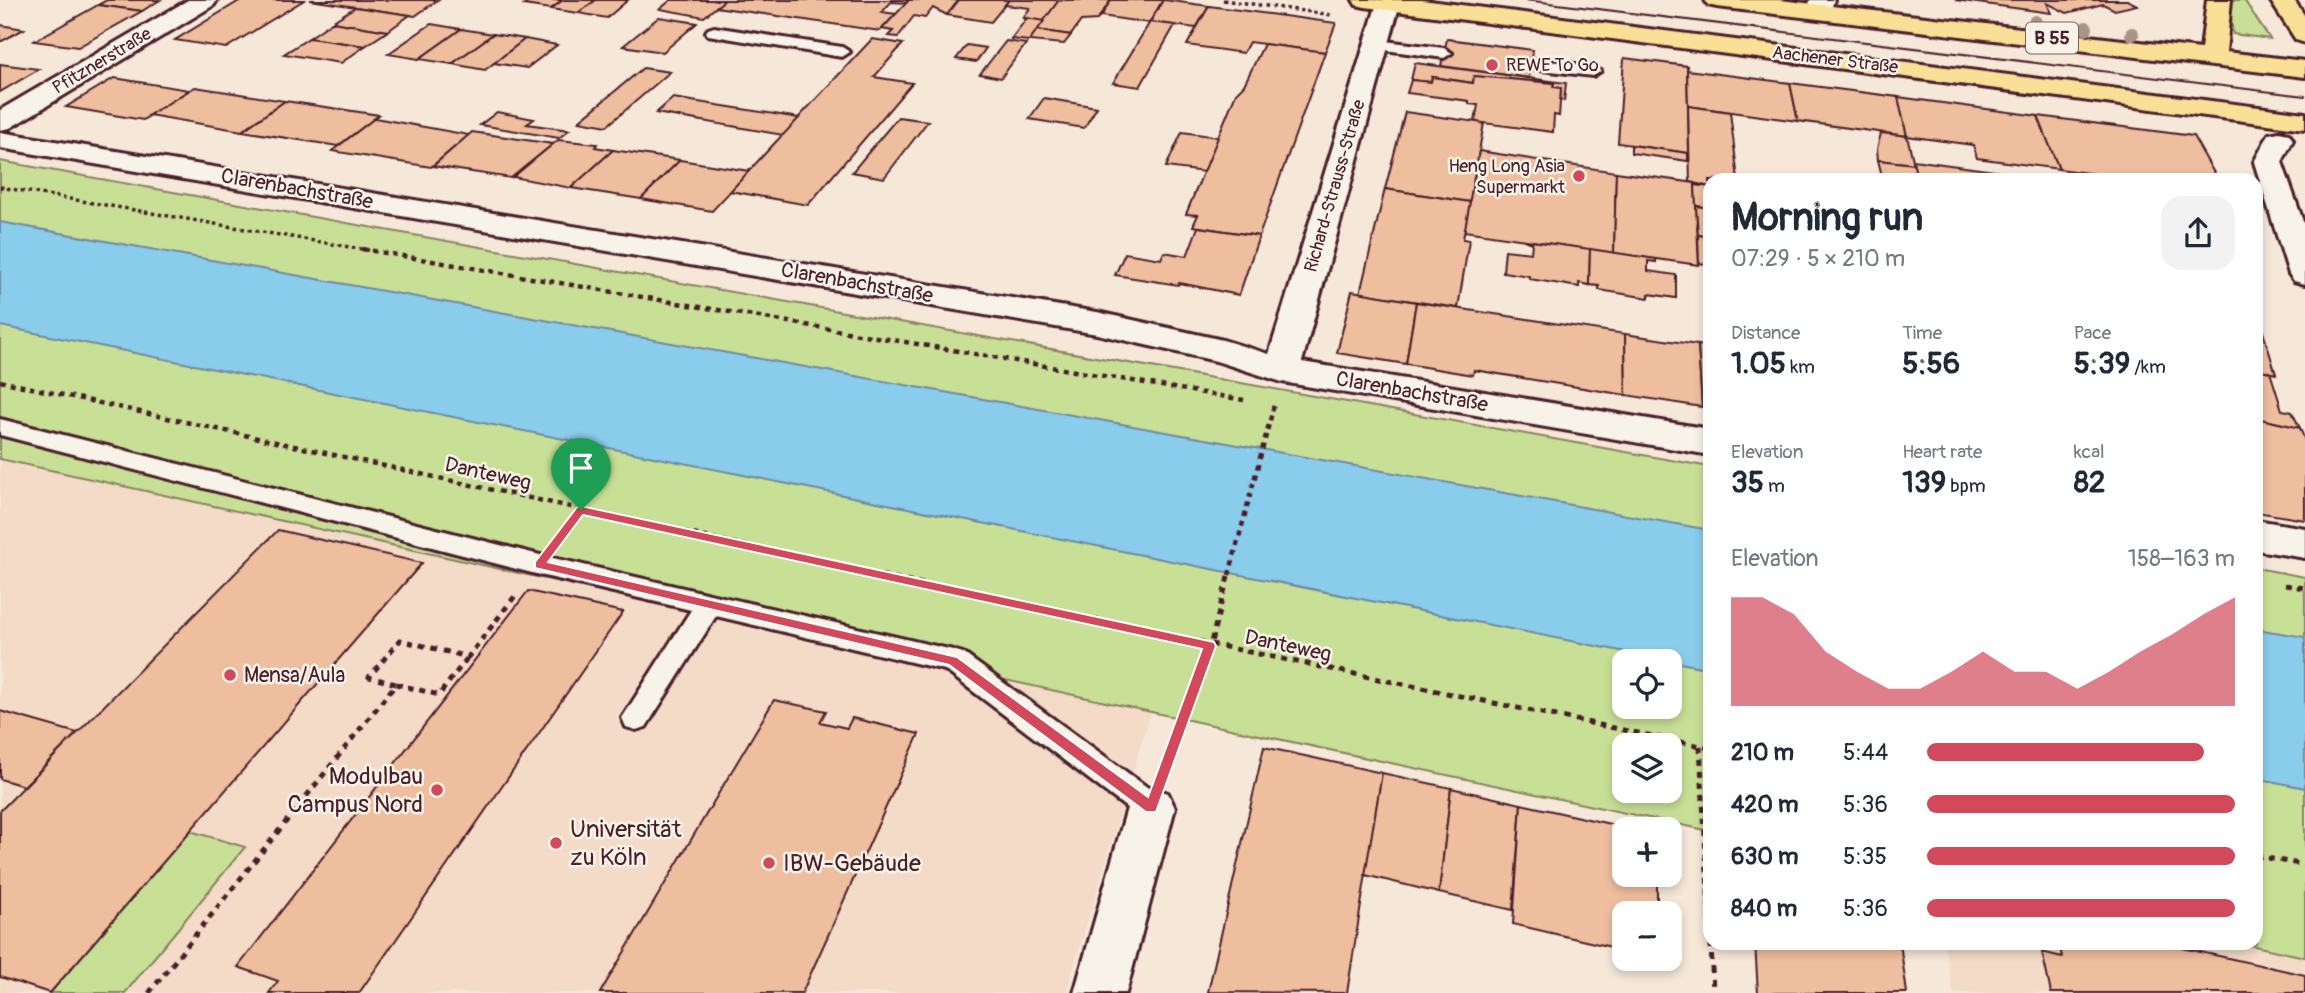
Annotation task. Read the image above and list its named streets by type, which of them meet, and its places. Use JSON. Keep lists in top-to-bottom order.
{
  "streets": {
    "main road": ["B 55", "Aachener Straße"],
    "street": ["Pfitznerstraße", "Richard-Strauss-Straße", "Clarenbachstraße"],
    "path": ["Danteweg"]
  },
  "crossings": [
    ["Aachener Straße", "Richard-Strauss-Straße"],
    ["Richard-Strauss-Straße", "Clarenbachstraße"]
  ],
  "places": [
    "REWE To Go",
    "Heng Long Asia Supermarkt",
    "Mensa/Aula",
    "Modulbau Campus Nord",
    "Universität zu Köln",
    "IBW-Gebäude"
  ],
  "page": {
    "heading": ["Morning run", "07:29 · 5 × 210 m"],
    "stats": [
      ["Distance", "1.05 km"],
      ["Time", "5:56"],
      ["Pace", "5:39 /km"],
      ["Elevation", "35 m"],
      ["Heart rate", "139 bpm"],
      ["kcal", "82"]
    ],
    "chart": ["Elevation", "158–163 m"],
    "map_buttons": ["+", "−"],
    "list": [
      {
        "name": "210 m",
        "note": "5:44"
      },
      {
        "name": "420 m",
        "note": "5:36"
      },
      {
        "name": "630 m",
        "note": "5:35"
      },
      {
        "name": "840 m",
        "note": "5:36"
      }
    ]
  }
}
